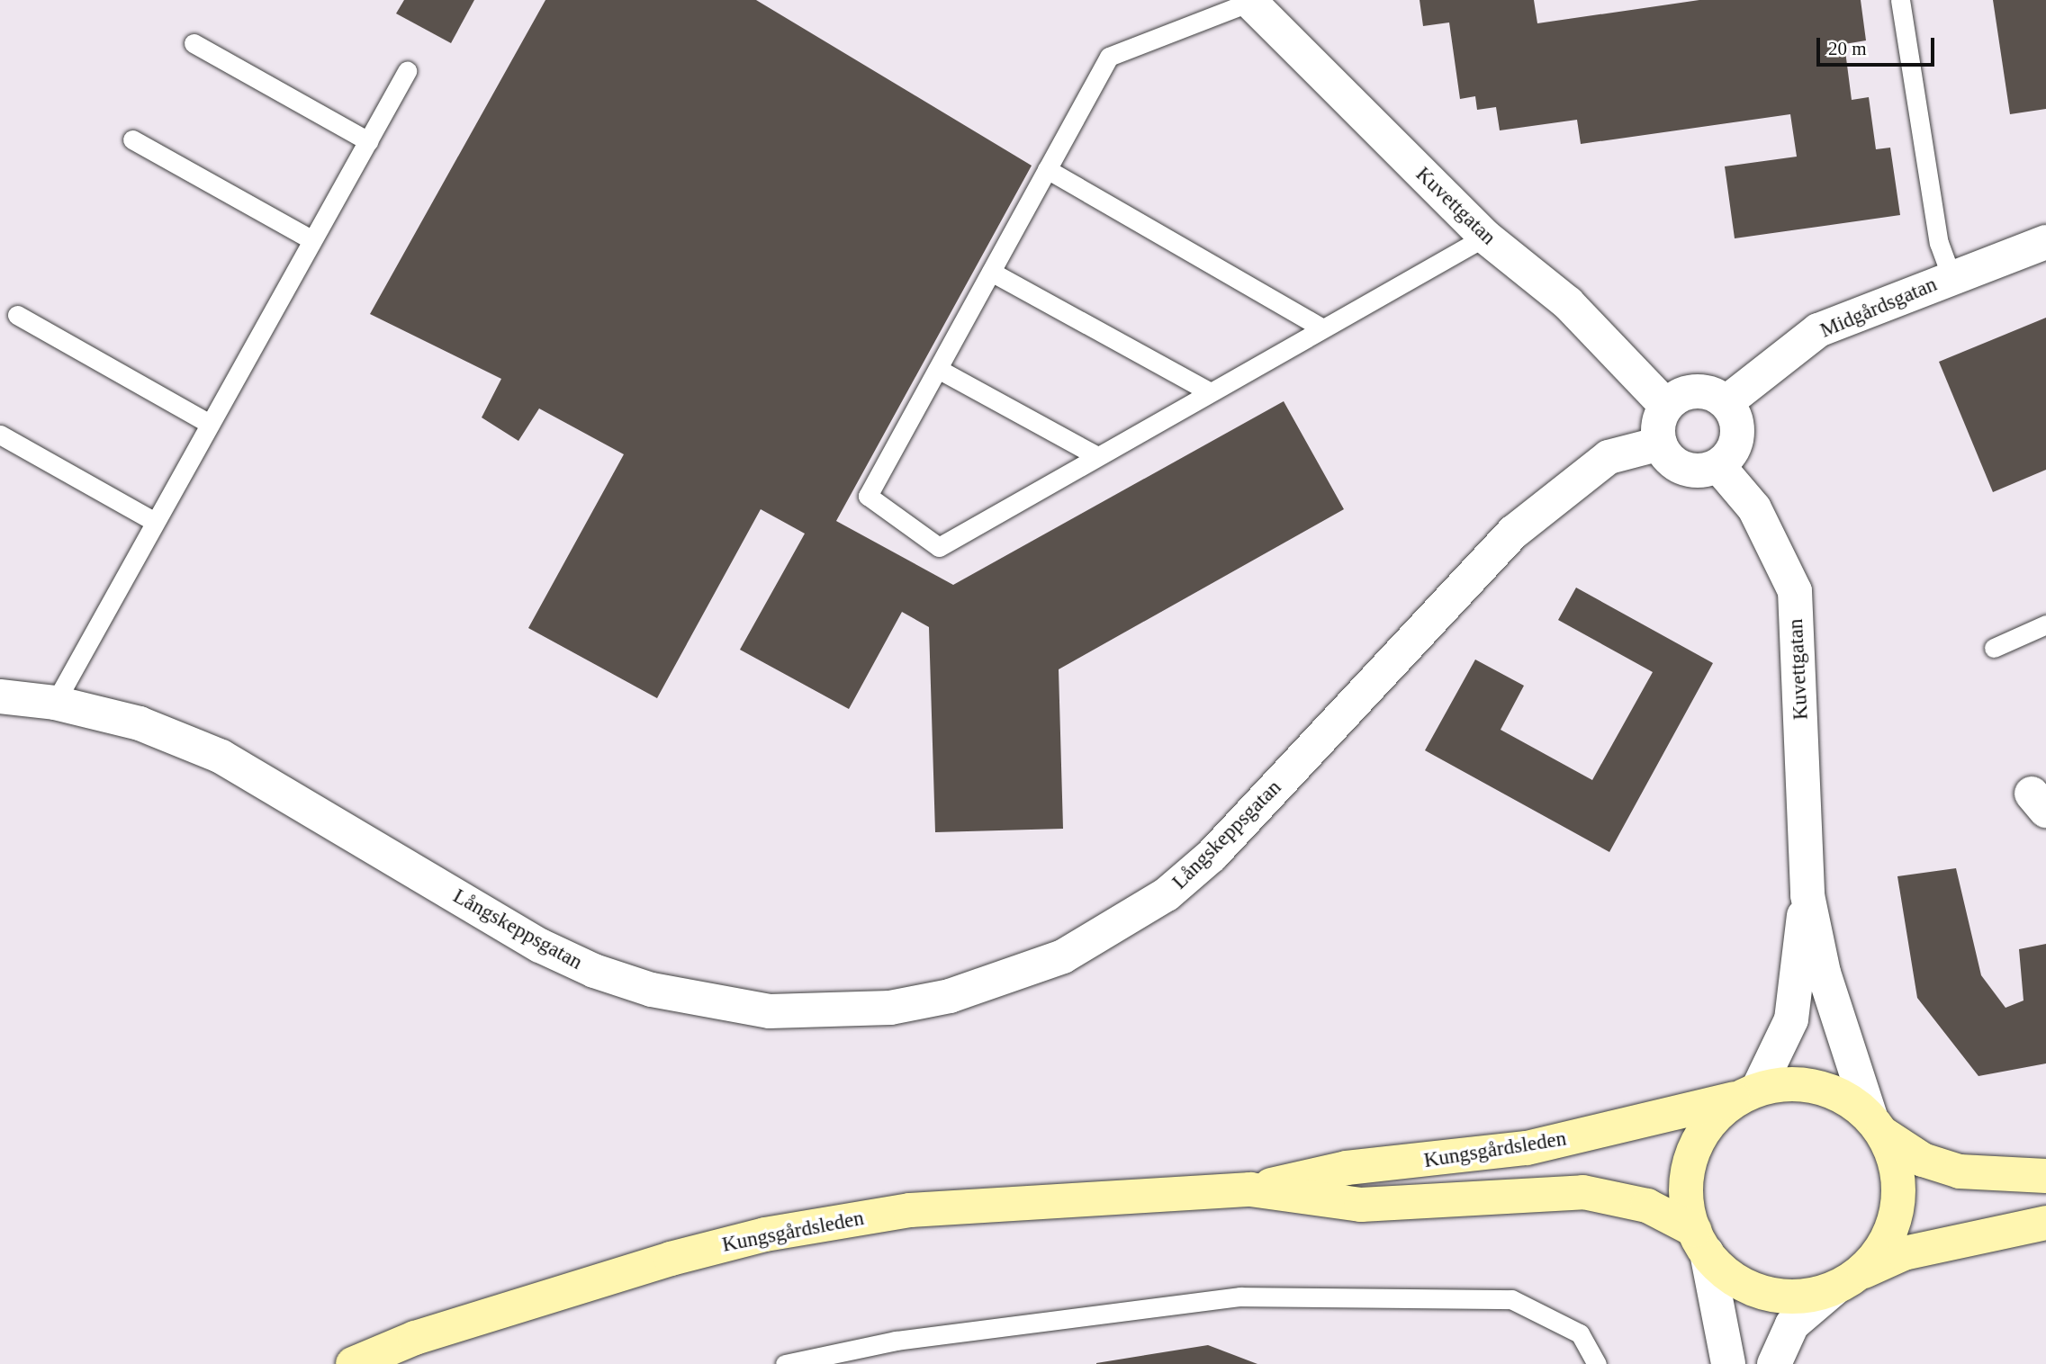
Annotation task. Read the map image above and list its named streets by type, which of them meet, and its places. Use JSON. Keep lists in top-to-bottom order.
{
  "streets": {
    "main road": ["Kungsgårdsleden"],
    "street": ["Kuvettgatan", "Midgårdsgatan", "Långskeppsgatan"]
  },
  "crossings": [
    ["Kuvettgatan", "Midgårdsgatan"],
    ["Kuvettgatan", "Långskeppsgatan"],
    ["Kuvettgatan", "Kungsgårdsleden"],
    ["Midgårdsgatan", "Långskeppsgatan"]
  ],
  "scale_bar": "20 m"
}
